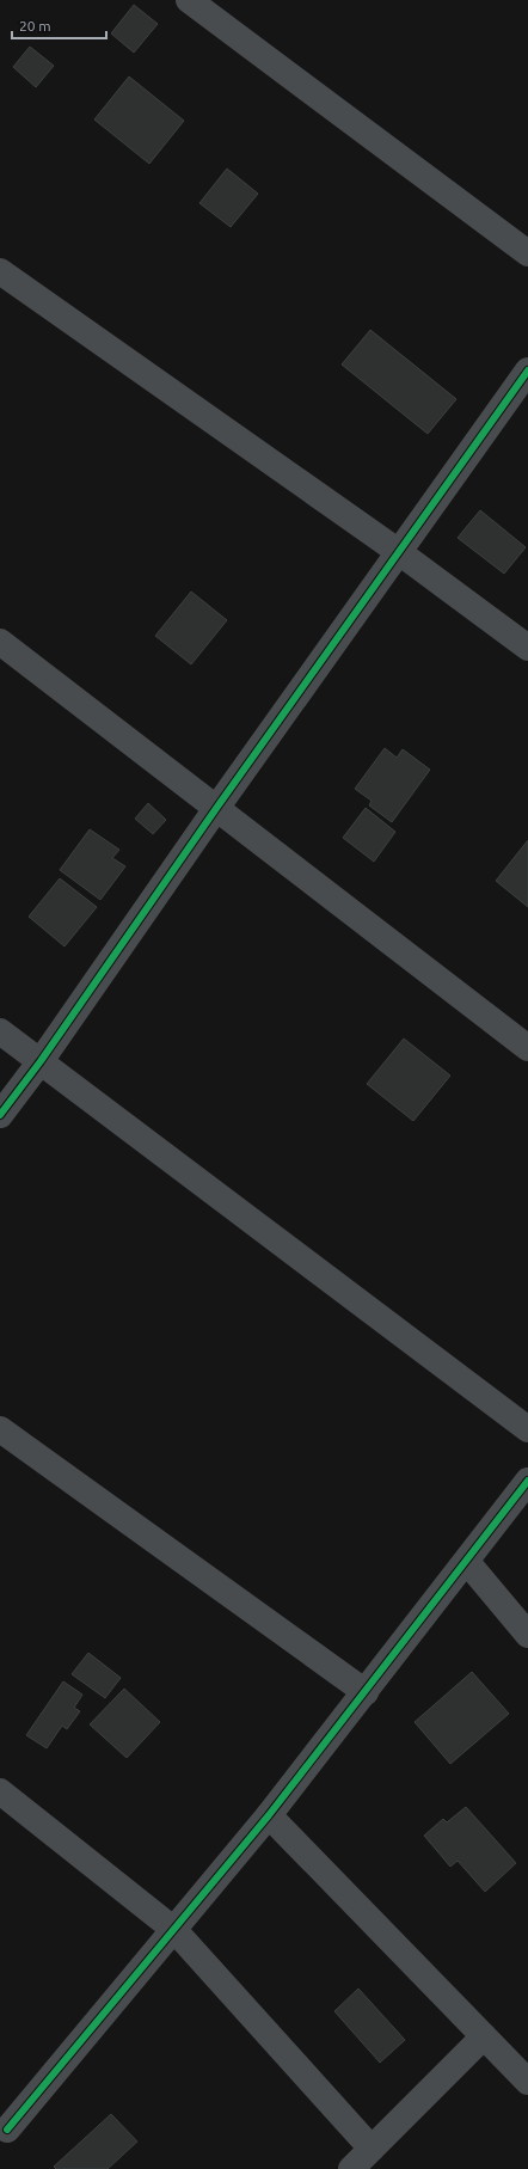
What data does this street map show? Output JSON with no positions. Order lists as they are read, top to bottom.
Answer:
{
  "scale_bar": "20 m"
}
